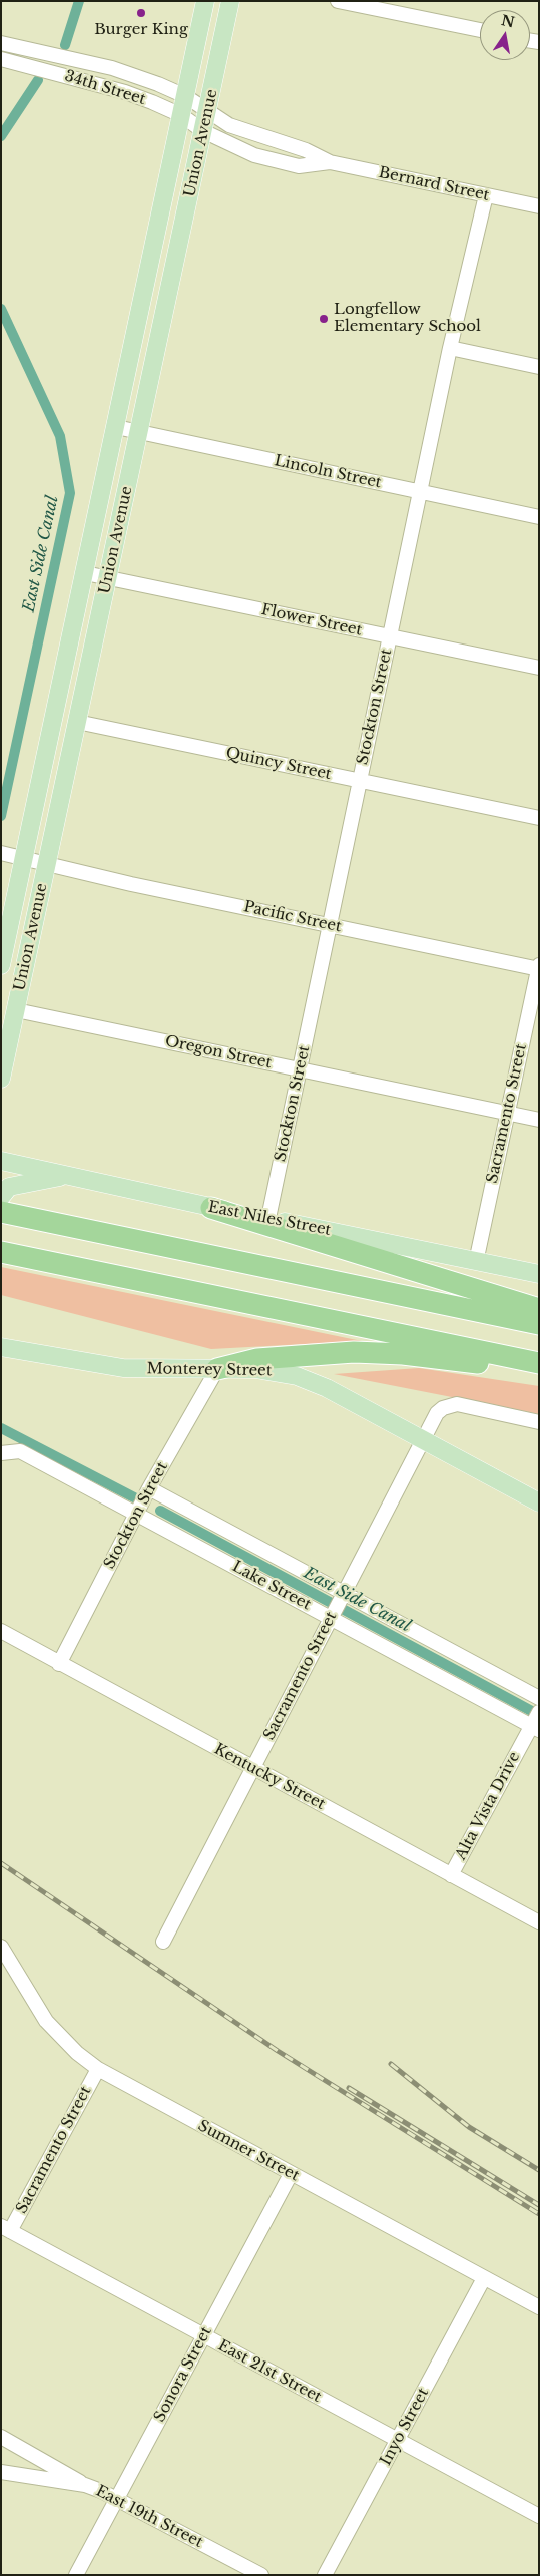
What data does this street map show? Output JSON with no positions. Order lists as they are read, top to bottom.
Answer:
{
  "streets": {
    "main road": ["Union Avenue", "East Niles Street", "Monterey Street"],
    "street": [
      "34th Street",
      "Bernard Street",
      "Lincoln Street",
      "Flower Street",
      "Stockton Street",
      "Quincy Street",
      "Pacific Street",
      "Oregon Street",
      "Sacramento Street",
      "Lake Street",
      "Kentucky Street",
      "Alta Vista Drive",
      "Sumner Street",
      "East 21st Street",
      "Sonora Street",
      "Inyo Street",
      "East 19th Street"
    ]
  },
  "crossings": [
    ["34th Street", "Union Avenue"],
    ["34th Street", "Bernard Street"],
    ["Union Avenue", "Bernard Street"],
    ["Union Avenue", "Lincoln Street"],
    ["Union Avenue", "Flower Street"],
    ["Union Avenue", "Quincy Street"],
    ["Union Avenue", "Pacific Street"],
    ["Union Avenue", "Oregon Street"],
    ["Bernard Street", "Stockton Street"],
    ["Lincoln Street", "Stockton Street"],
    ["Flower Street", "Stockton Street"],
    ["Stockton Street", "Quincy Street"],
    ["Stockton Street", "Pacific Street"],
    ["Stockton Street", "Oregon Street"],
    ["Stockton Street", "East Niles Street"],
    ["Stockton Street", "Monterey Street"],
    ["Stockton Street", "Lake Street"],
    ["Stockton Street", "Kentucky Street"],
    ["Pacific Street", "Sacramento Street"],
    ["Oregon Street", "Sacramento Street"],
    ["Sacramento Street", "East Niles Street"],
    ["Sacramento Street", "Monterey Street"],
    ["Sacramento Street", "Lake Street"],
    ["Sacramento Street", "Kentucky Street"],
    ["Sacramento Street", "Sumner Street"],
    ["Sacramento Street", "East 21st Street"],
    ["Lake Street", "Alta Vista Drive"],
    ["Kentucky Street", "Alta Vista Drive"],
    ["Sumner Street", "Sonora Street"],
    ["Sumner Street", "Inyo Street"],
    ["East 21st Street", "Sonora Street"],
    ["East 21st Street", "Inyo Street"],
    ["Sonora Street", "East 19th Street"]
  ],
  "water": ["East Side Canal"],
  "places": ["Burger King", "Longfellow Elementary School"],
  "north": "top"
}
